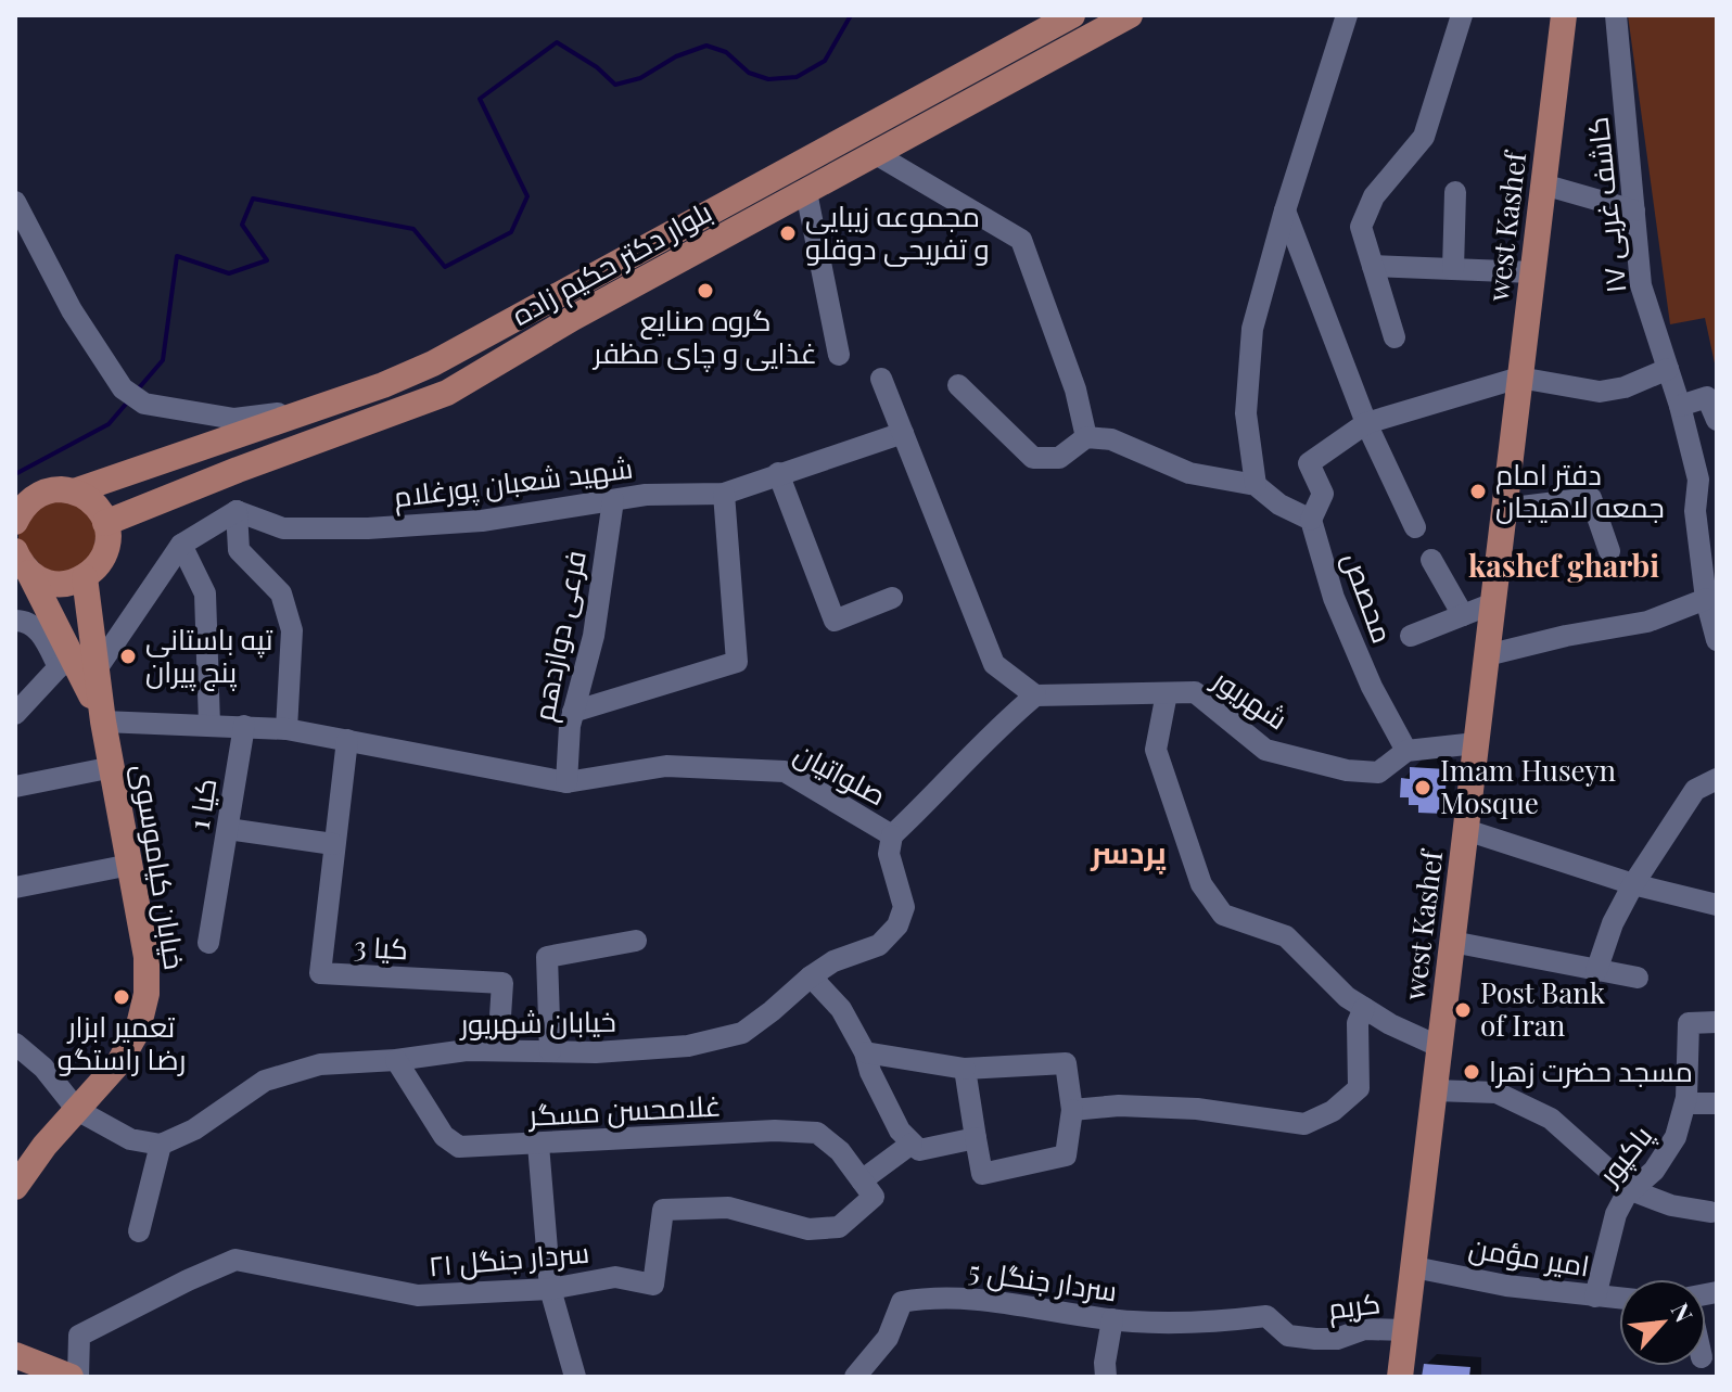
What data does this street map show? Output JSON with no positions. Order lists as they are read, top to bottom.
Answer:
{
  "streets": {
    "main road": ["west Kashef", "بلوار دکتر حکیم زاده", "خیابان کیاموسوی"],
    "street": [
      "کاشف غربی ۱۷",
      "شهید شعبان پورغلام",
      "محصص",
      "فرعی دوازدهم",
      "شهریور",
      "صلواتیان",
      "کیا 1",
      "کیا 3",
      "خیابان شهریور",
      "غلامحسن مسگر",
      "پاکپور",
      "امیر مؤمن",
      "سردار جنگل ۲۱",
      "سردار جنگل 5",
      "کریم"
    ]
  },
  "crossings": [
    ["west Kashef", "شهریور"],
    ["west Kashef", "امیر مؤمن"],
    ["west Kashef", "کریم"],
    ["شهید شعبان پورغلام", "فرعی دوازدهم"],
    ["محصص", "شهریور"],
    ["فرعی دوازدهم", "صلواتیان"],
    ["شهریور", "صلواتیان"],
    ["صلواتیان", "کیا 1"],
    ["صلواتیان", "خیابان کیاموسوی"],
    ["صلواتیان", "کیا 3"],
    ["صلواتیان", "خیابان شهریور"],
    ["کیا 3", "خیابان شهریور"],
    ["خیابان شهریور", "غلامحسن مسگر"],
    ["غلامحسن مسگر", "سردار جنگل ۲۱"],
    ["پاکپور", "امیر مؤمن"],
    ["سردار جنگل 5", "کریم"]
  ],
  "districts": ["kashef gharbi", "پردسر"],
  "places": [
    "مجموعه زیبایی و تفریحی دوقلو",
    "گروه صنایع غذایی و چای مظفر",
    "دفتر امام جمعه لاهیجان",
    "تپه باستانی پنج پیران",
    "Imam Huseyn Mosque",
    "تعمیر ابزار رضا راستگو",
    "Post Bank of Iran",
    "مسجد حضرت زهرا"
  ],
  "north": "top right"
}
